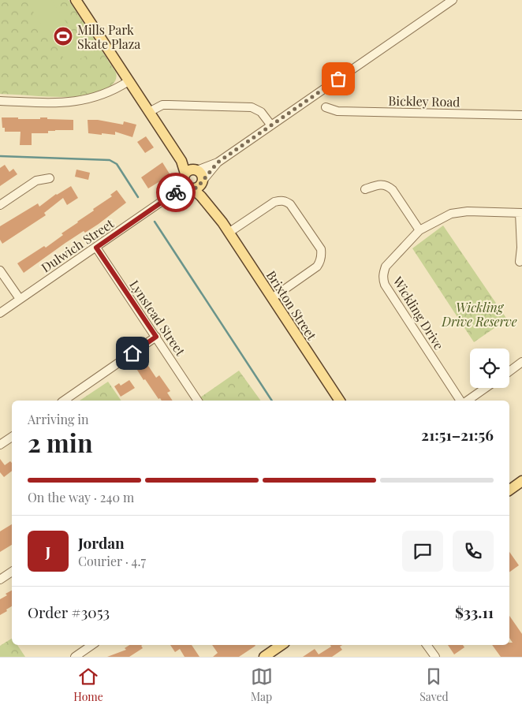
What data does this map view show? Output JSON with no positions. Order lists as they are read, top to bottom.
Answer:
{
  "streets": {
    "main road": ["Brixton Street"],
    "street": [
      "Bickley Road",
      "Dulwich Street",
      "Wickling Drive",
      "Lynstead Street"
    ]
  },
  "crossings": [
    ["Dulwich Street", "Brixton Street"],
    ["Dulwich Street", "Lynstead Street"]
  ],
  "parks": ["Wickling Drive Reserve"],
  "places": {
    "sports": ["Mills Park Skate Plaza"]
  },
  "page": {
    "heading": ["2 min", "Arriving in", "21:51–21:56"],
    "panel": [
      "Jordan",
      "Courier · 4.7",
      "Order #3053",
      "$33.11"
    ],
    "bar": "On the way · 240 m",
    "round": "J",
    "tabs": ["Home", "Map", "Saved"]
  }
}
